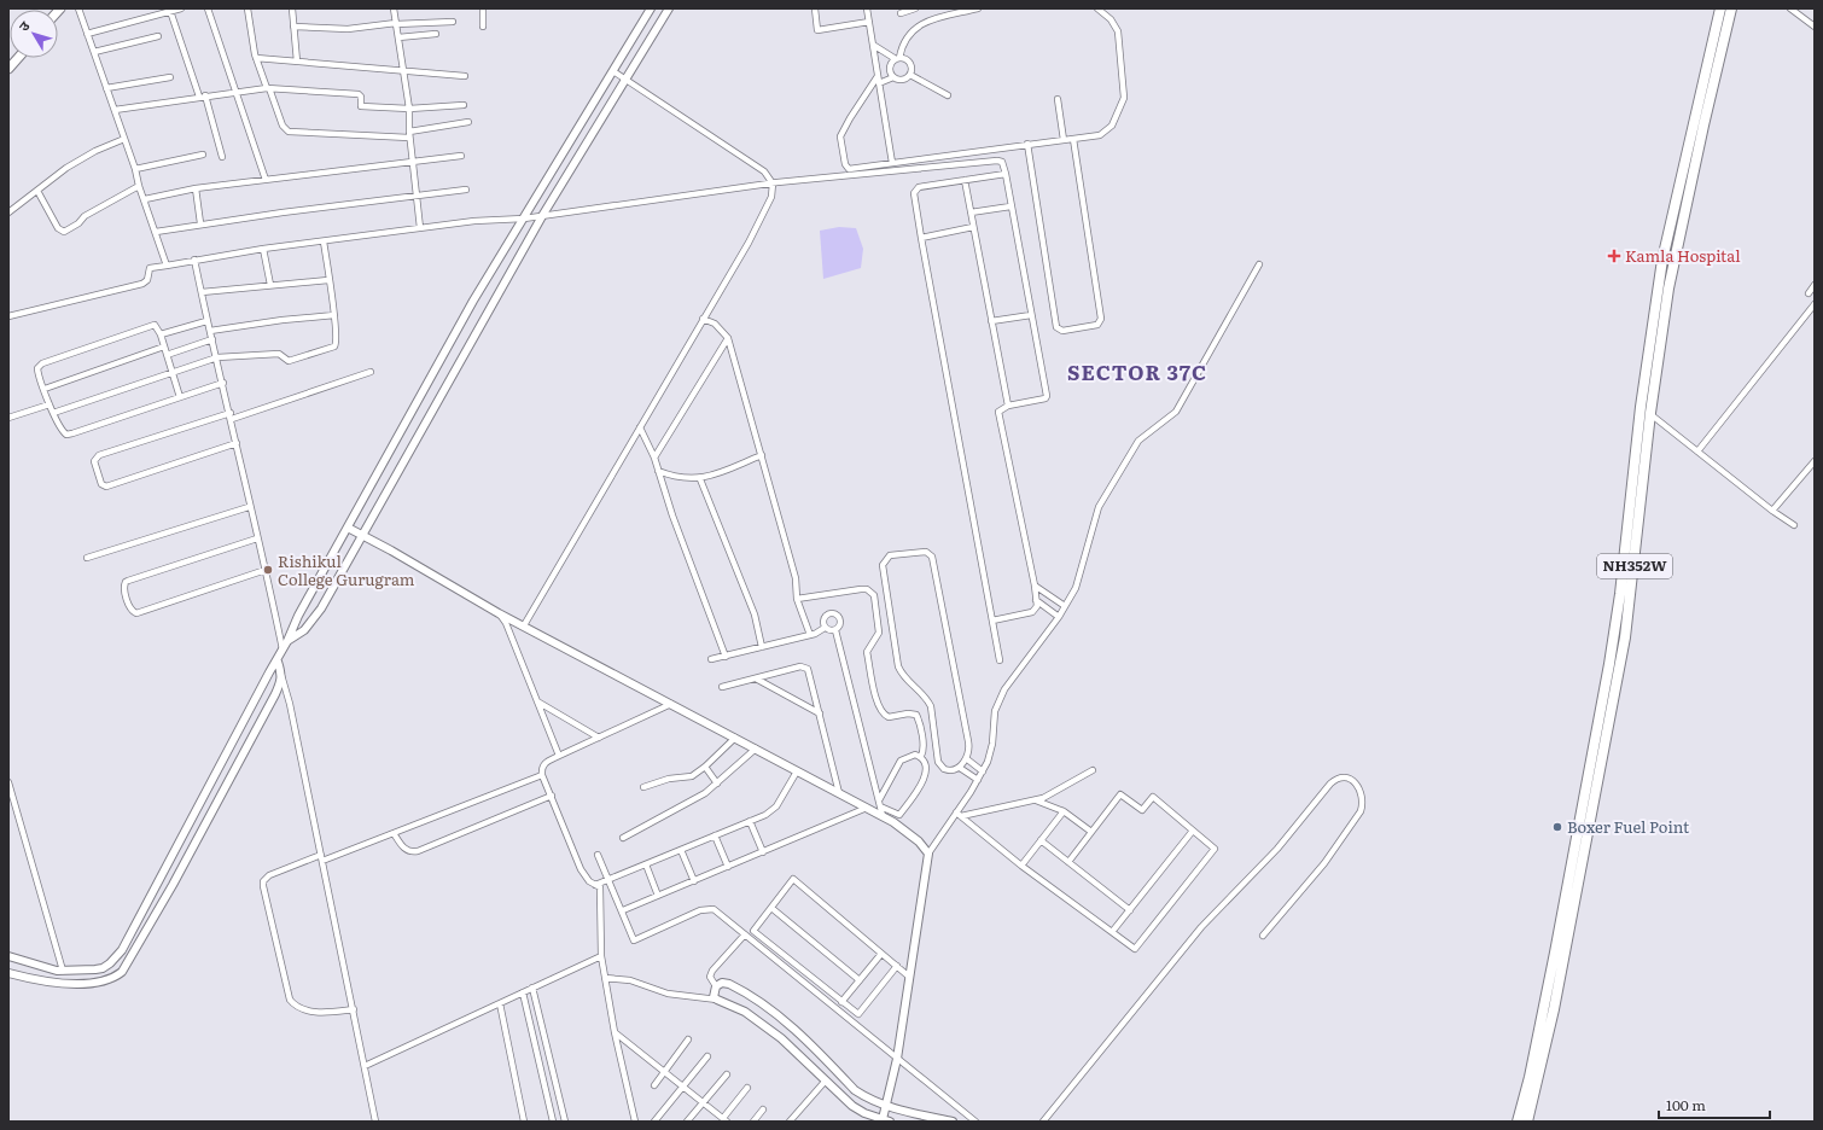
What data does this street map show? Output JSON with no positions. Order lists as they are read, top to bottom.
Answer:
{
  "streets": {
    "highway": ["NH352W"]
  },
  "districts": ["SECTOR 37C"],
  "places": {
    "health": ["Kamla Hospital"],
    "other": ["Rishikul College Gurugram", "Boxer Fuel Point"]
  },
  "scale_bar": "100 m",
  "north": "top left"
}
